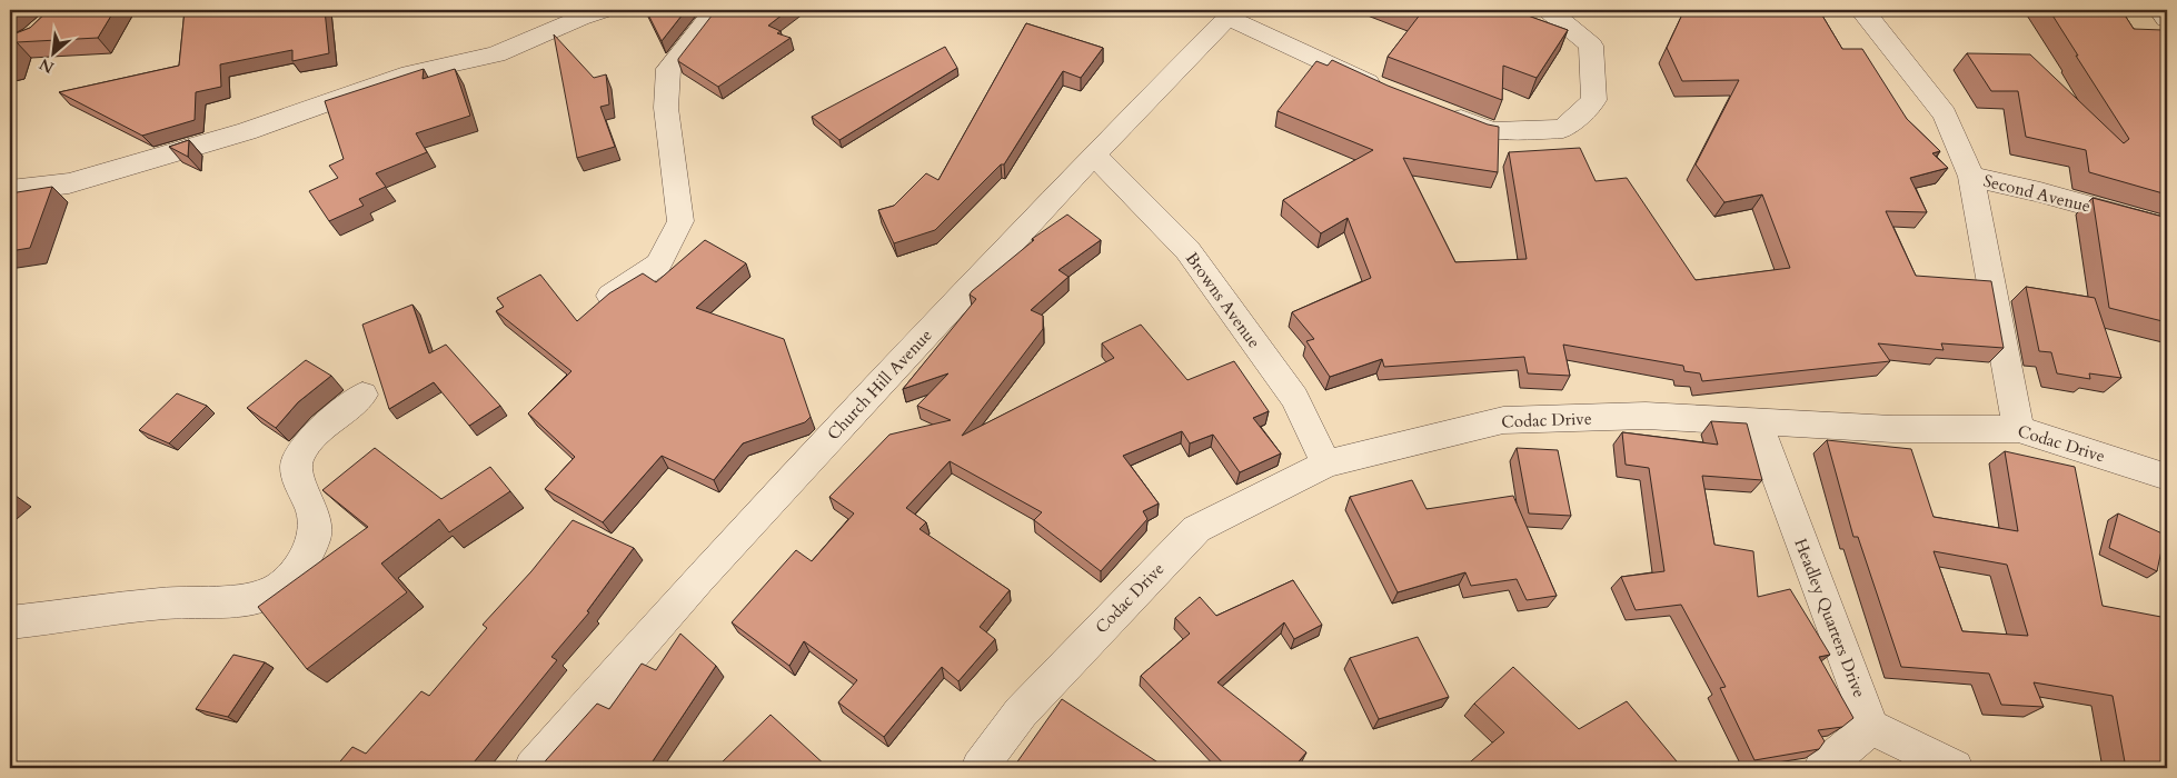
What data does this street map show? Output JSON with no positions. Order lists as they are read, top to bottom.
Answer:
{
  "streets": {
    "street": [
      "Second Avenue",
      "Browns Avenue",
      "Church Hill Avenue",
      "Codac Drive",
      "Headley Quarters Drive"
    ]
  },
  "crossings": [
    ["Browns Avenue", "Church Hill Avenue"],
    ["Browns Avenue", "Codac Drive"],
    ["Codac Drive", "Headley Quarters Drive"]
  ],
  "north": "bottom left"
}
